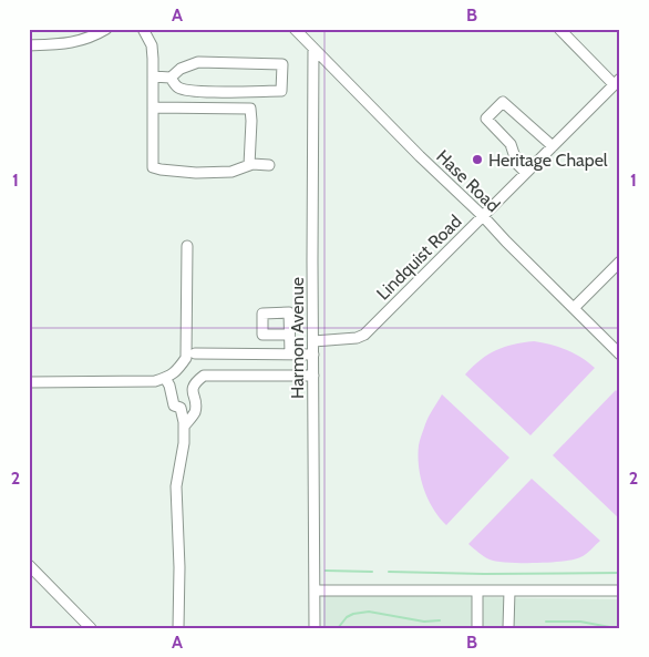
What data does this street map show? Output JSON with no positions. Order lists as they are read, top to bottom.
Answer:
{
  "streets": {
    "street": ["Hase Road", "Lindquist Road", "Harmon Avenue"]
  },
  "crossings": [
    ["Hase Road", "Lindquist Road"],
    ["Hase Road", "Harmon Avenue"],
    ["Lindquist Road", "Harmon Avenue"]
  ],
  "places": ["Heritage Chapel"],
  "grid": {
    "columns": ["A", "B"],
    "rows": ["1", "2"]
  }
}
